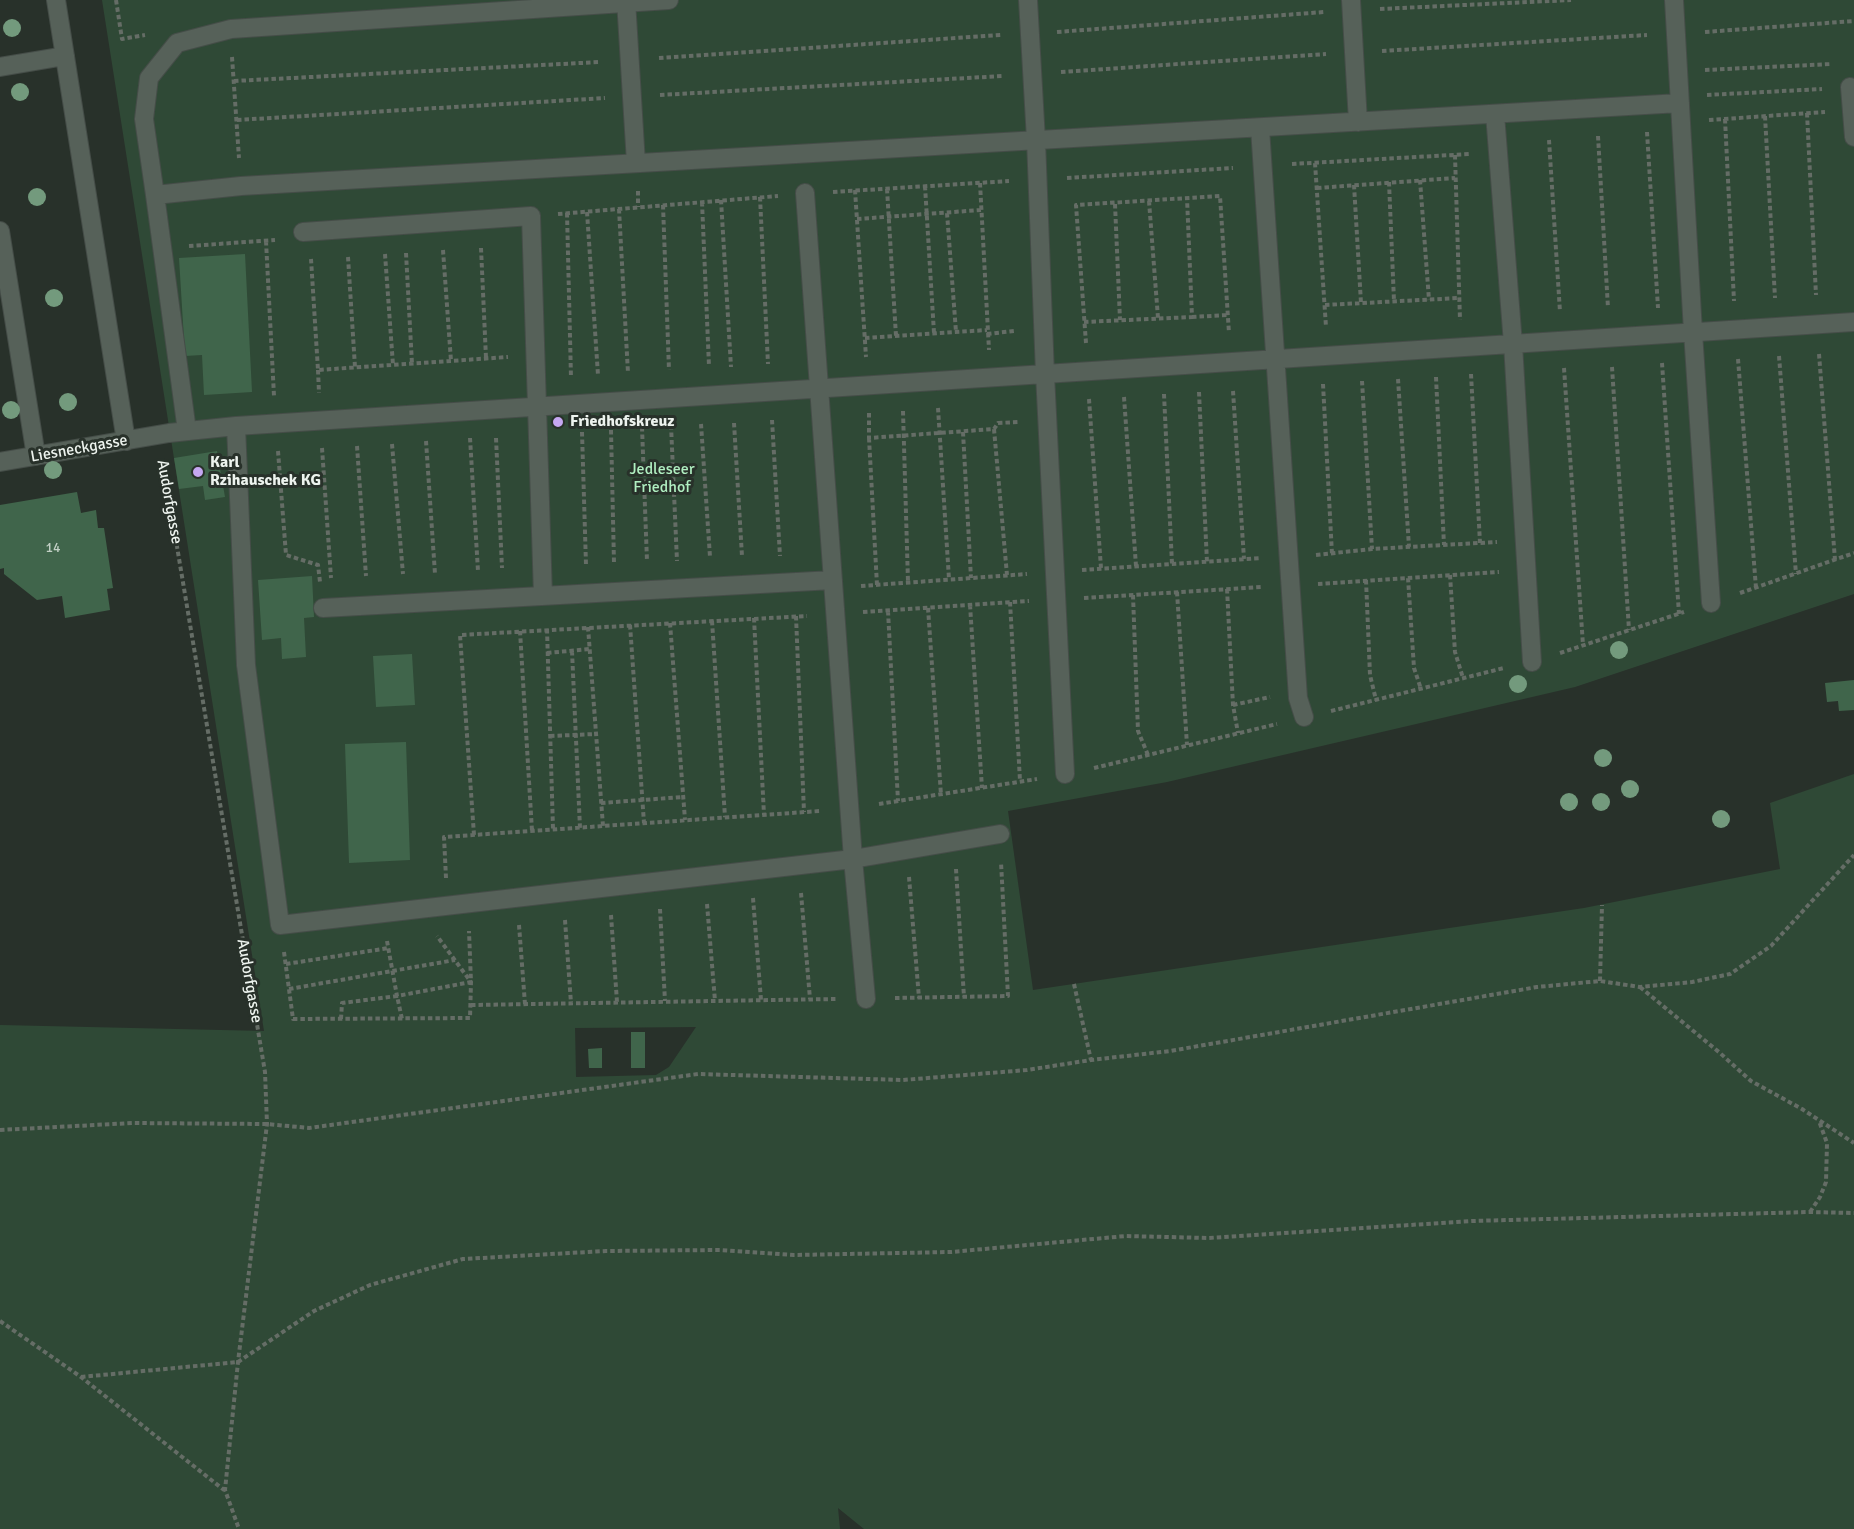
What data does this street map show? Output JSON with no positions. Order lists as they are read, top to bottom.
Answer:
{
  "streets": {
    "street": ["Liesneckgasse"],
    "path": ["Audorfgasse"]
  },
  "crossings": [
    ["Liesneckgasse", "Audorfgasse"]
  ],
  "parks": ["Jedleseer Friedhof"],
  "places": ["Friedhofskreuz", "Karl Rzihauschek KG"],
  "house_numbers": ["14"]
}
